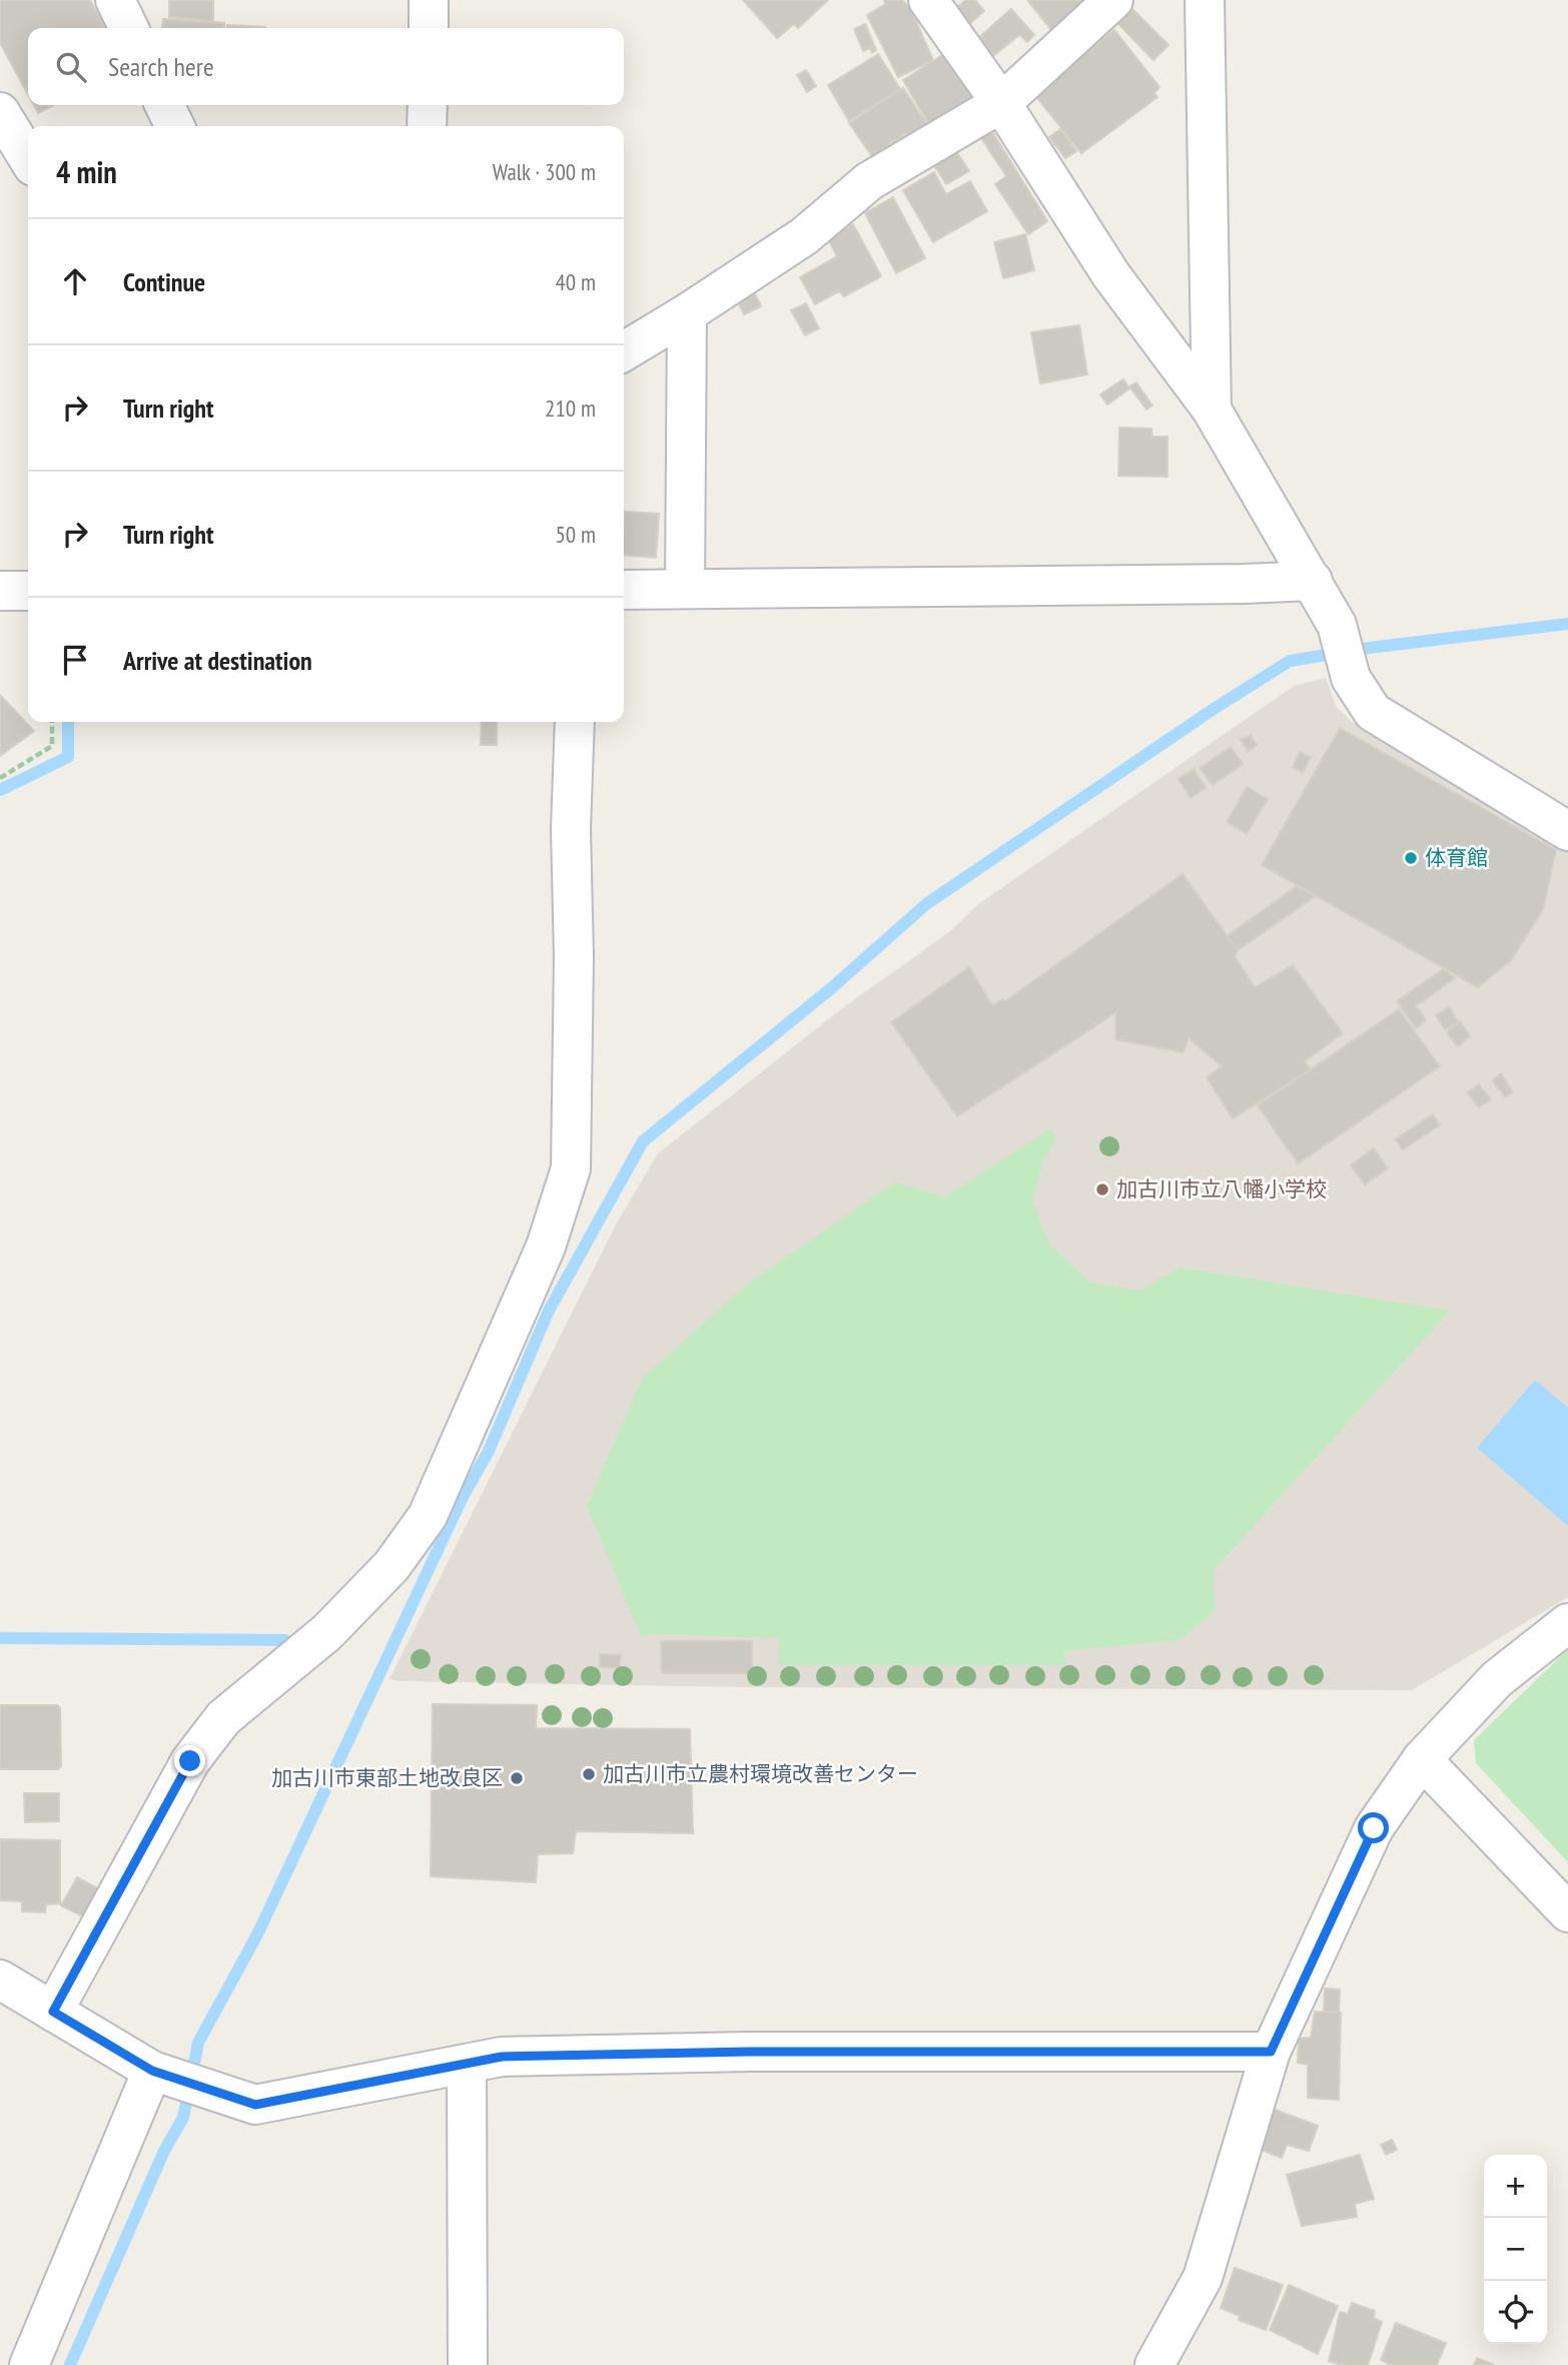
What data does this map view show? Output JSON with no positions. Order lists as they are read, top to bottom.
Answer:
{
  "places": [
    "体育館",
    "加古川市立八幡小学校",
    "加古川市立農村環境改善センター",
    "加古川市東部土地改良区"
  ],
  "page": {
    "search": "Search here",
    "heading": ["4 min", "Walk · 300 m"],
    "list": [
      ["Continue", "40 m"],
      ["Turn right", "210 m"],
      ["Turn right", "50 m"],
      "Arrive at destination"
    ],
    "map_buttons": ["+", "−"]
  }
}
